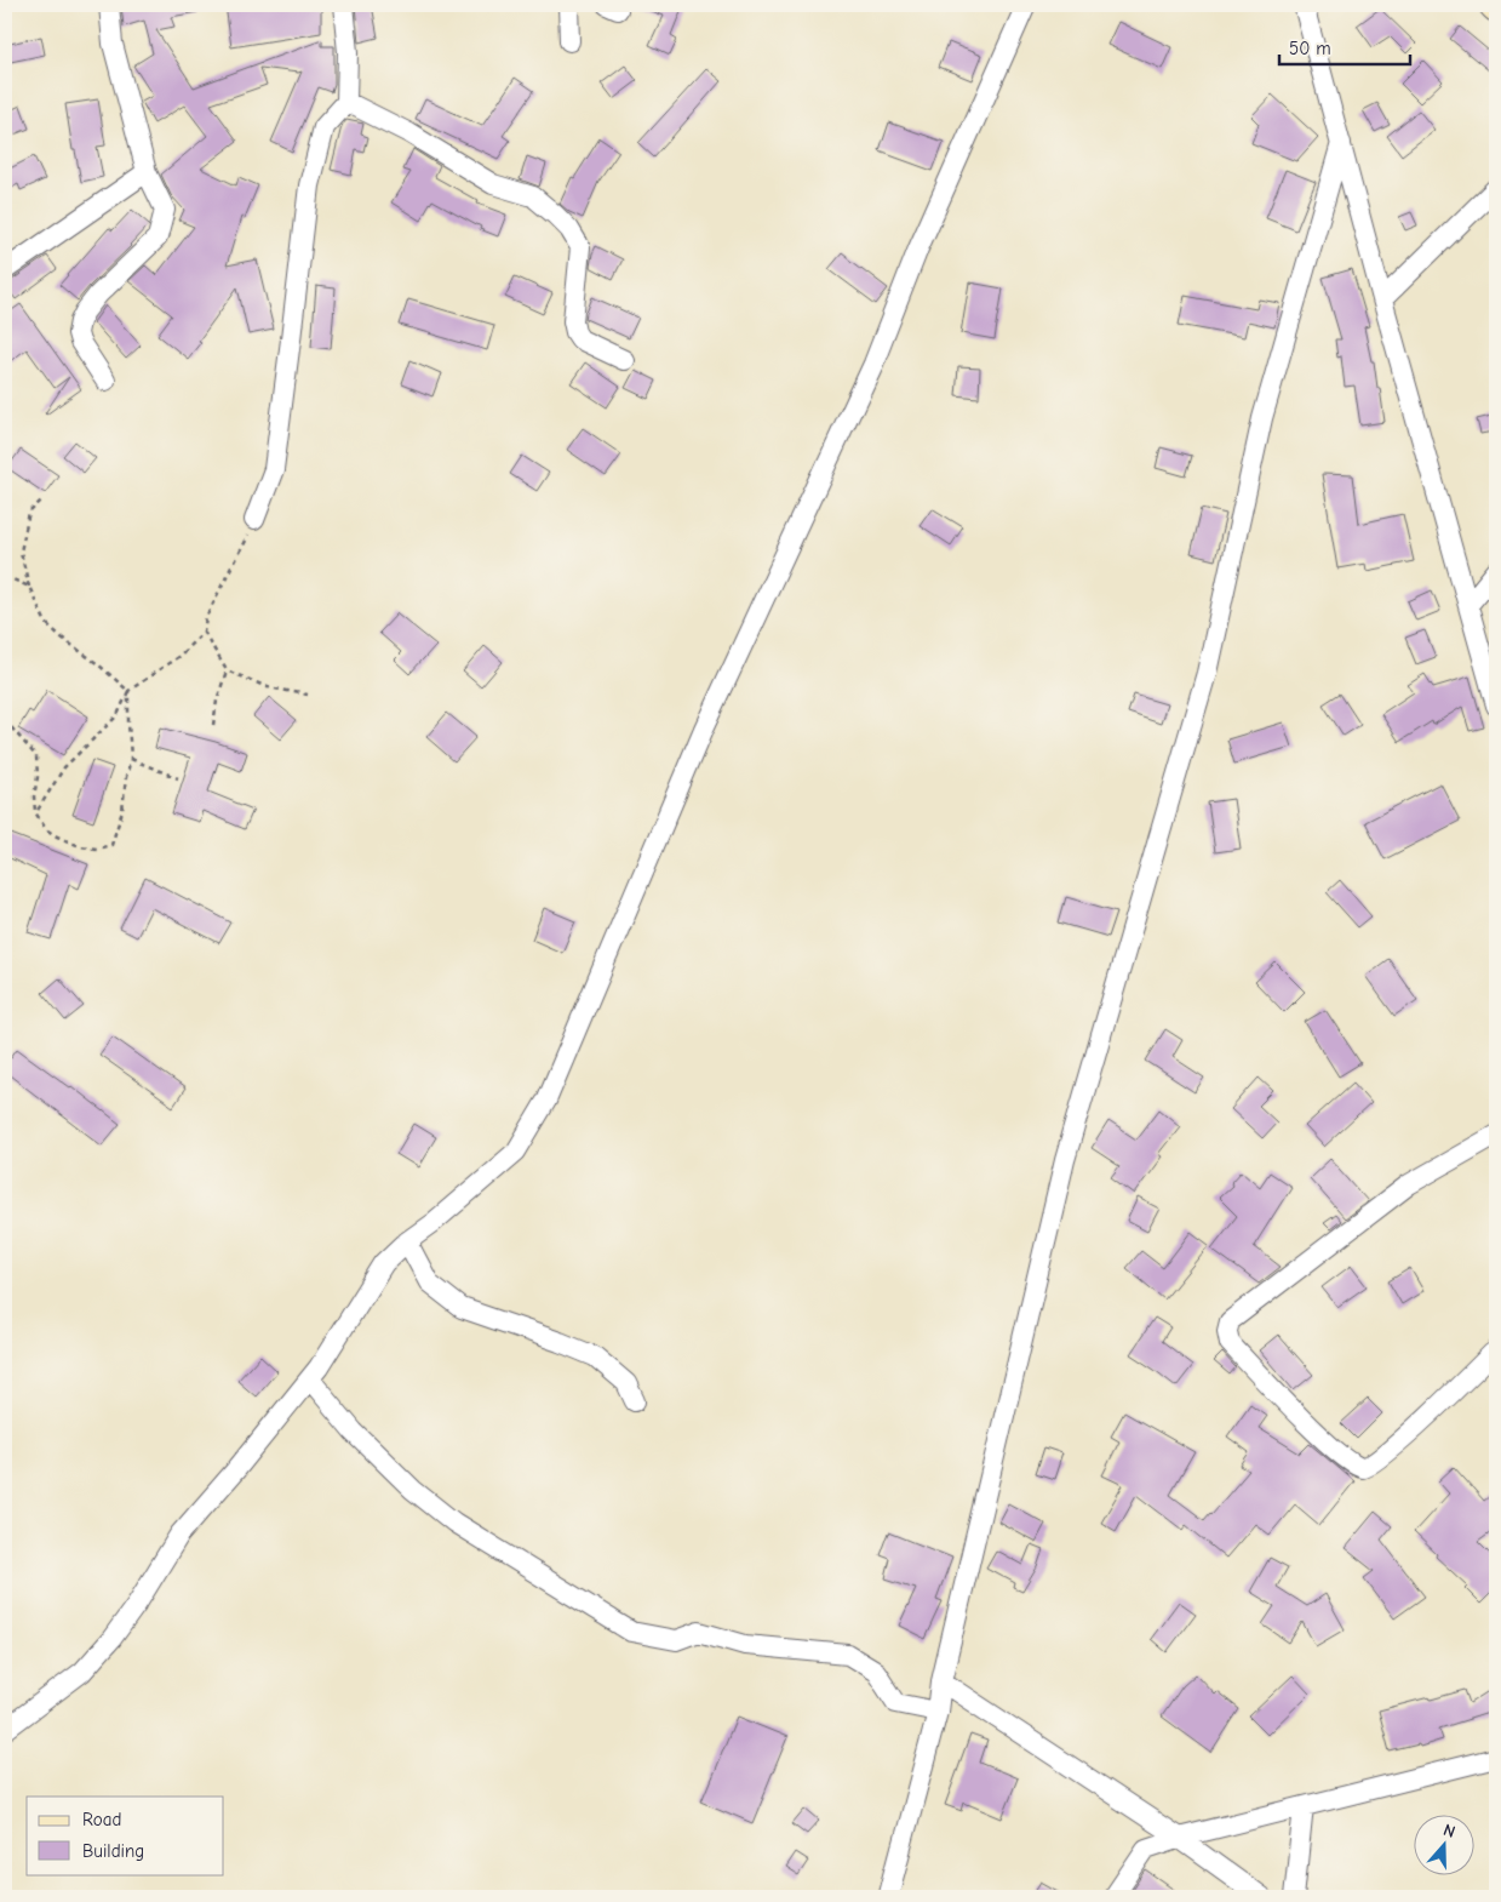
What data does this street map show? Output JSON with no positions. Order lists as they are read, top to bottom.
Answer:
{
  "legend": ["Road", "Building"],
  "scale_bar": "50 m",
  "north": "top"
}
